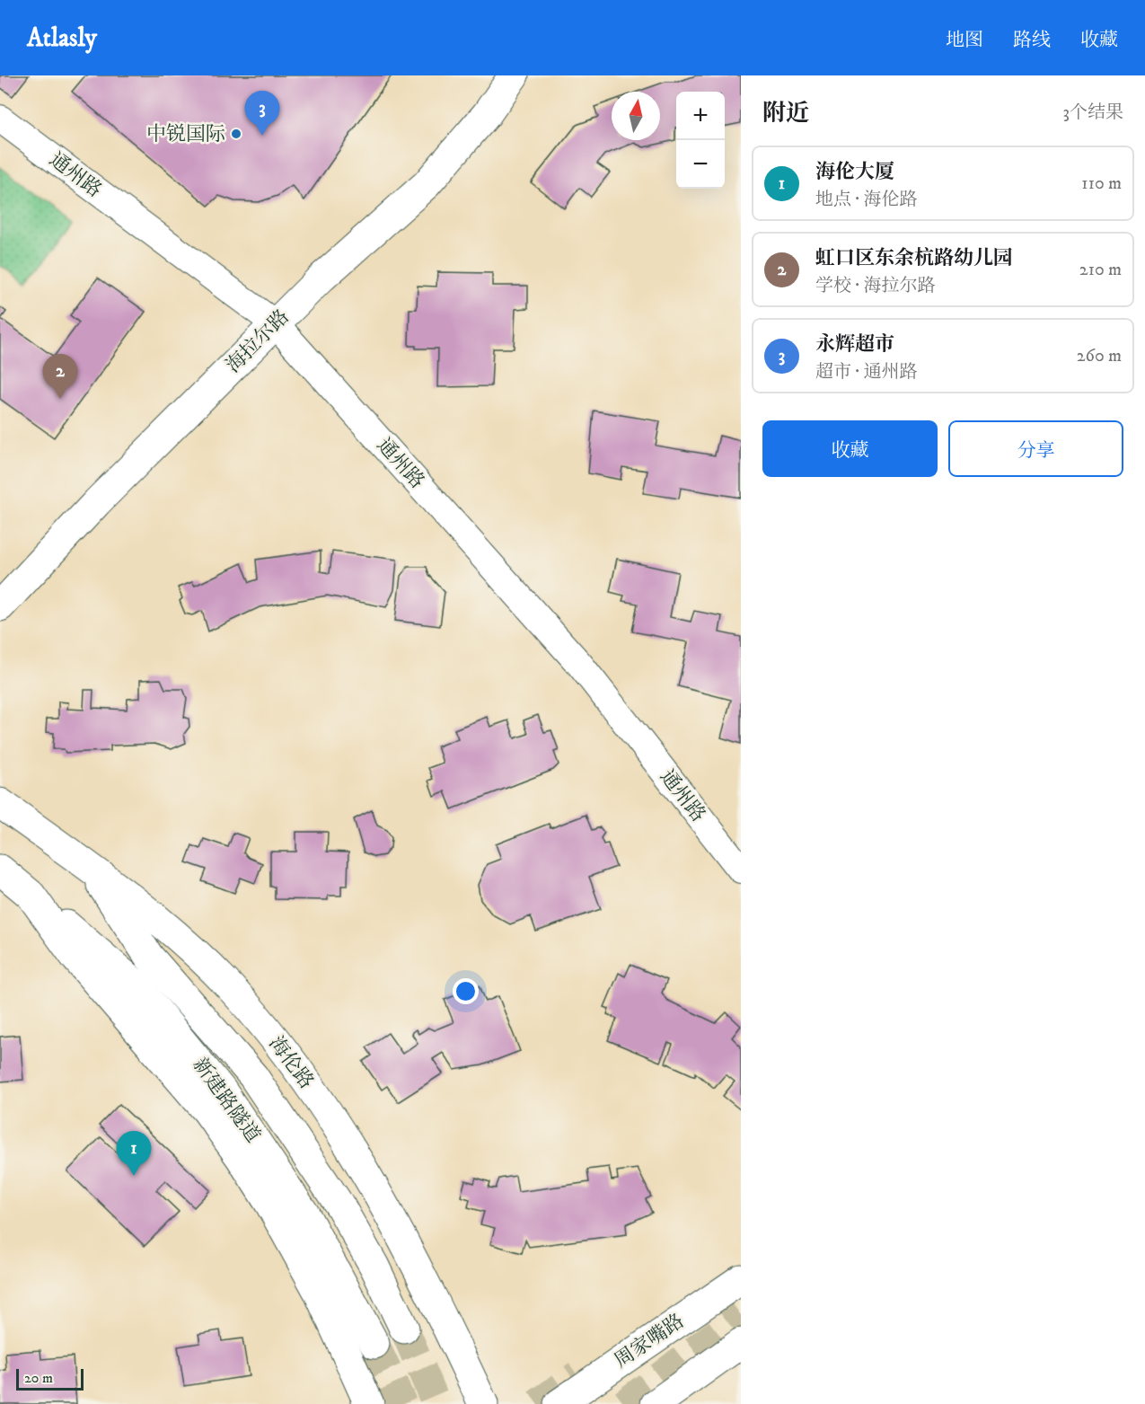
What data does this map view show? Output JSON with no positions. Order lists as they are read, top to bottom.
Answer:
{
  "streets": {
    "main road": [
      "海拉尔路",
      "海伦路",
      "新建路隧道",
      "周家嘴路"
    ],
    "street": ["通州路"]
  },
  "crossings": [
    ["通州路", "海拉尔路"],
    ["海伦路", "新建路隧道"]
  ],
  "places": ["中锐国际"],
  "scale_bar": "20 m",
  "north": "top",
  "page": {
    "header": "Atlasly",
    "nav": ["地图", "路线", "收藏"],
    "heading": ["附近", "3个结果"],
    "pins": ["3", "2", "1"],
    "map_buttons": ["+", "−"],
    "list": [
      {
        "mark": "1",
        "name": "海伦大厦",
        "note": "地点 · 海伦路",
        "value": "110 m"
      },
      {
        "mark": "2",
        "name": "虹口区东余杭路幼儿园",
        "note": "学校 · 海拉尔路",
        "value": "210 m"
      },
      {
        "mark": "3",
        "name": "永辉超市",
        "note": "超市 · 通州路",
        "value": "260 m"
      }
    ],
    "buttons": ["收藏", "分享"],
    "scale": "20 m"
  }
}
